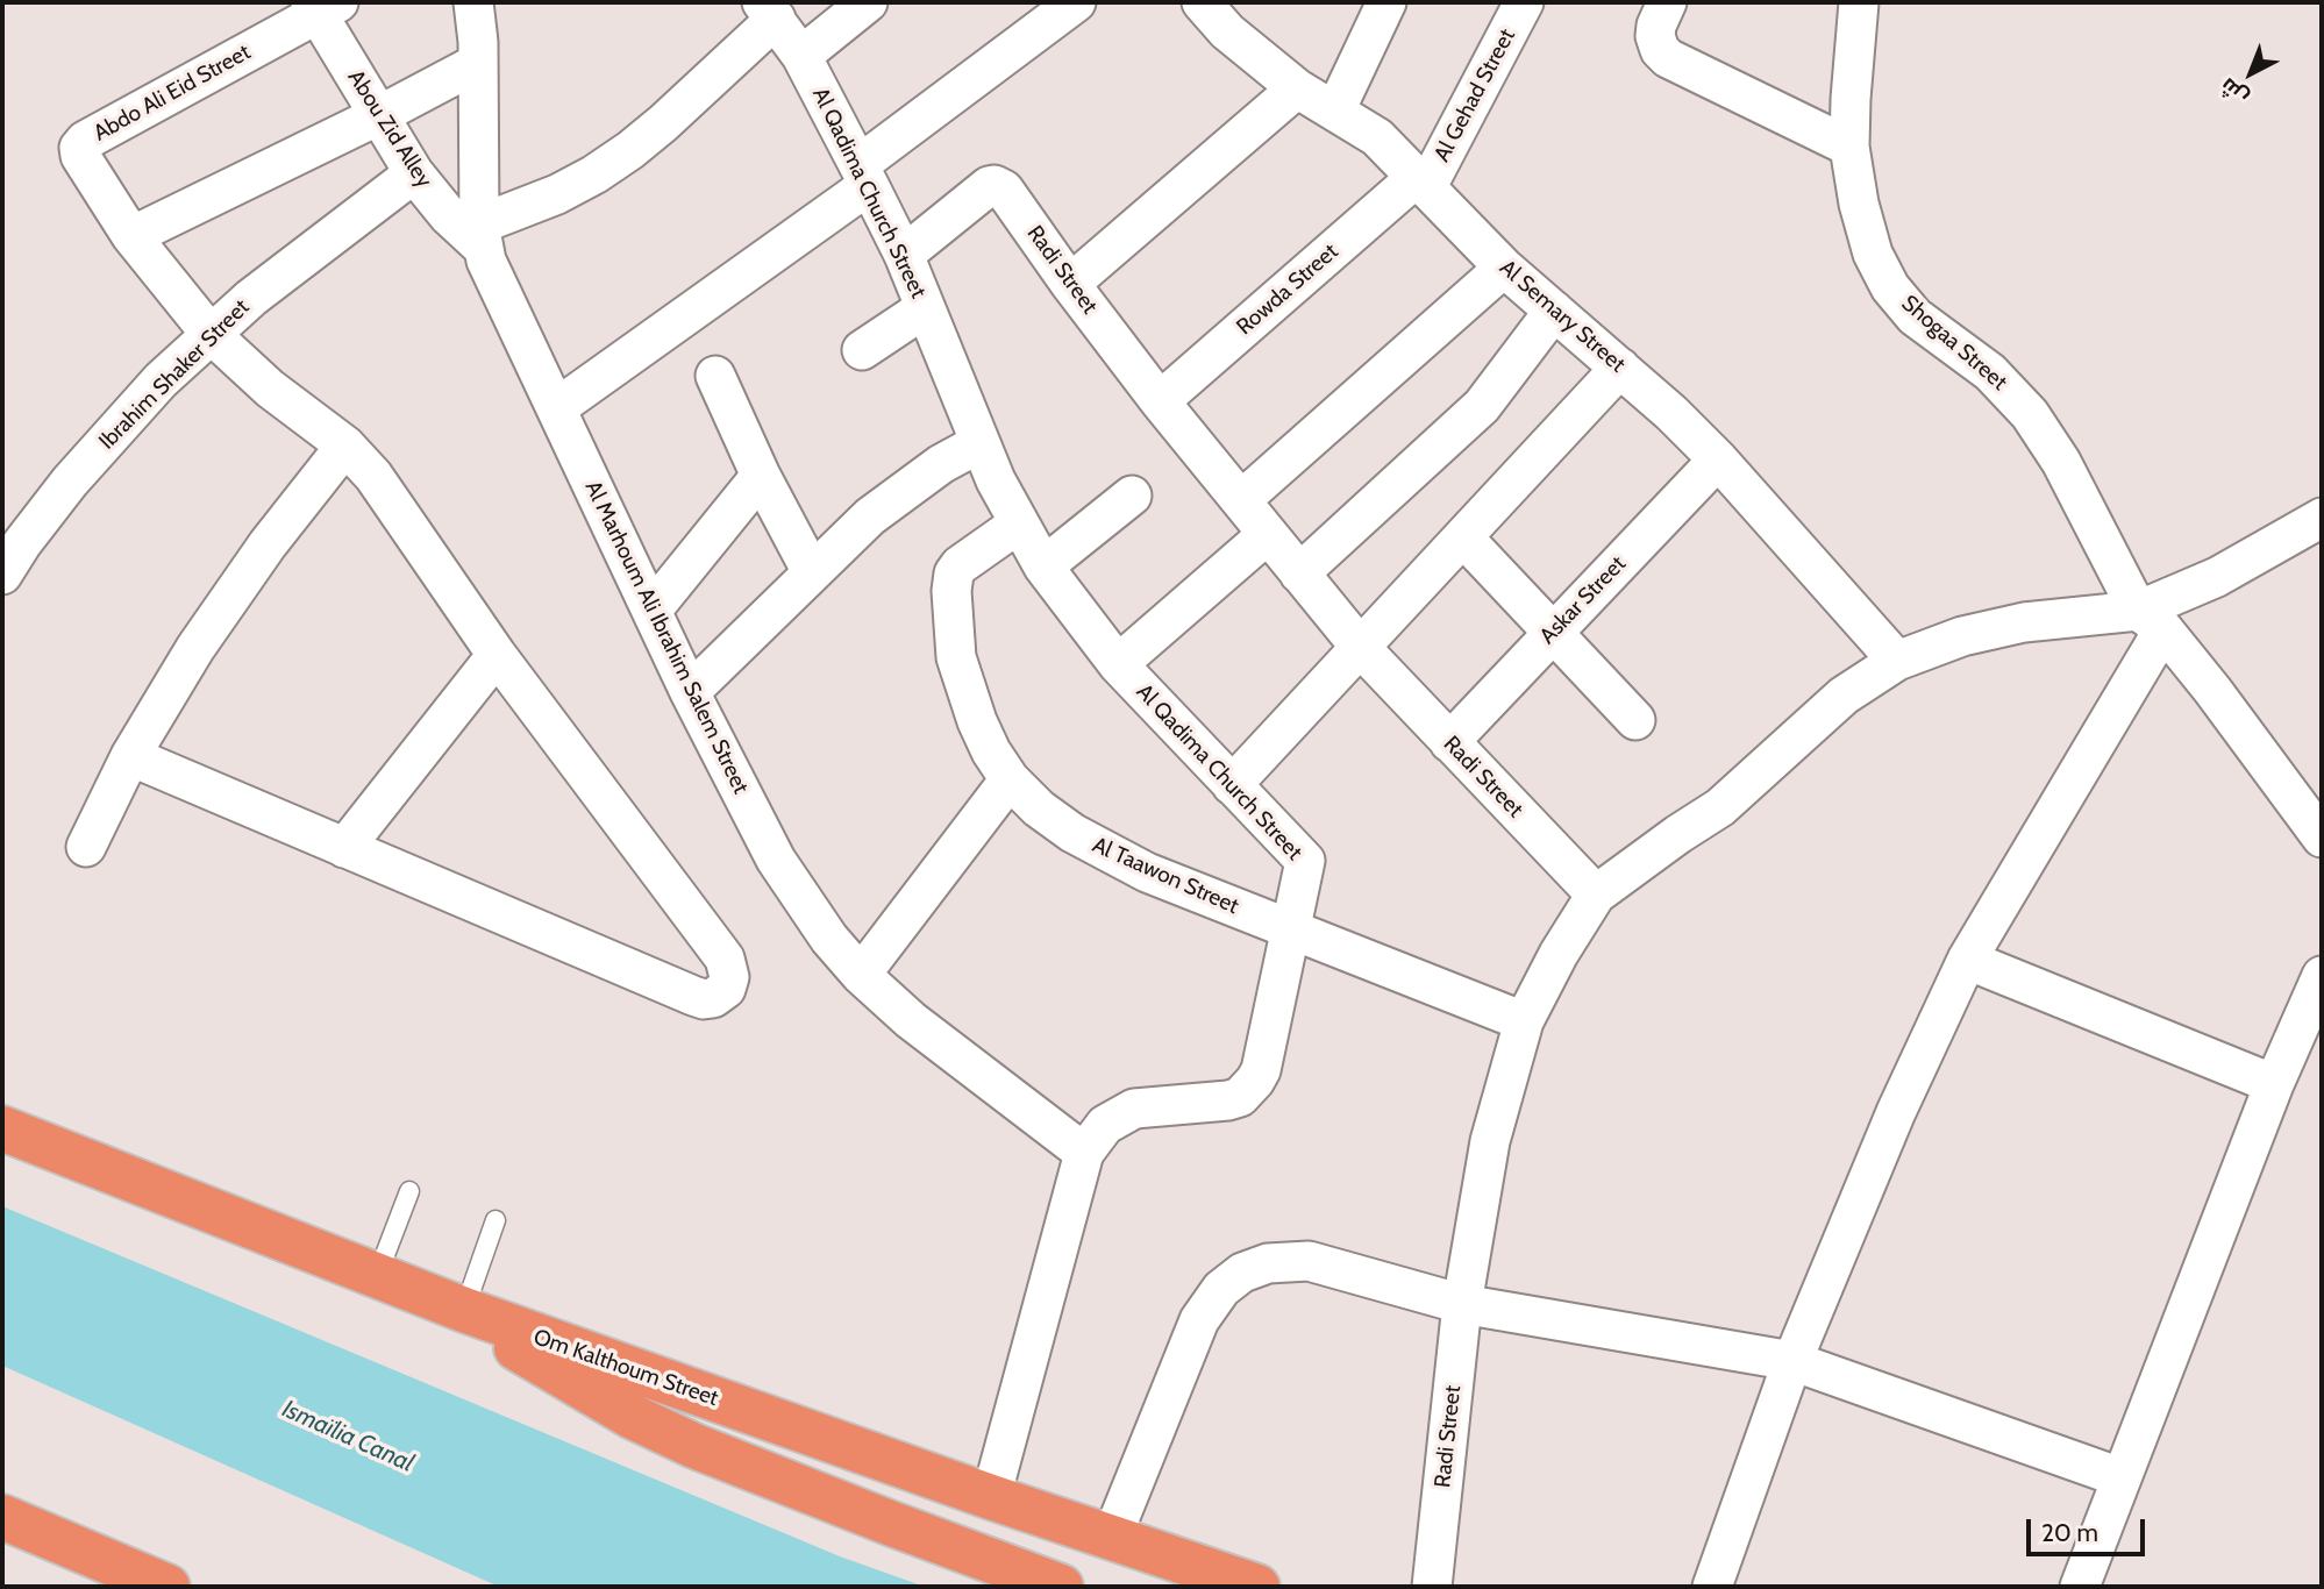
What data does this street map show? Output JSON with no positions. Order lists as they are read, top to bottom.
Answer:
{
  "streets": {
    "highway": ["Om Kalthoum Street"],
    "street": [
      "Abdo Ali Eid Street",
      "Al Gehad Street",
      "Abou Zid Alley",
      "Al Qadima Church Street",
      "Radi Street",
      "Rowda Street",
      "Al Semary Street",
      "Shogaa Street",
      "Ibrahim Shaker Street",
      "Askar Street",
      "Al Marhoum Ali Ibrahim Salem Street",
      "Al Taawon Street"
    ]
  },
  "crossings": [
    ["Abdo Ali Eid Street", "Abou Zid Alley"],
    ["Abdo Ali Eid Street", "Ibrahim Shaker Street"],
    ["Al Gehad Street", "Rowda Street"],
    ["Al Gehad Street", "Al Semary Street"],
    ["Abou Zid Alley", "Ibrahim Shaker Street"],
    ["Abou Zid Alley", "Al Marhoum Ali Ibrahim Salem Street"],
    ["Al Qadima Church Street", "Radi Street"],
    ["Al Qadima Church Street", "Al Marhoum Ali Ibrahim Salem Street"],
    ["Al Qadima Church Street", "Al Taawon Street"],
    ["Al Qadima Church Street", "Om Kalthoum Street"],
    ["Radi Street", "Rowda Street"],
    ["Radi Street", "Askar Street"],
    ["Radi Street", "Al Taawon Street"],
    ["Rowda Street", "Al Semary Street"],
    ["Al Semary Street", "Askar Street"]
  ],
  "water": ["Ismaïlia Canal"],
  "scale_bar": "20 m",
  "north": "bottom left"
}
